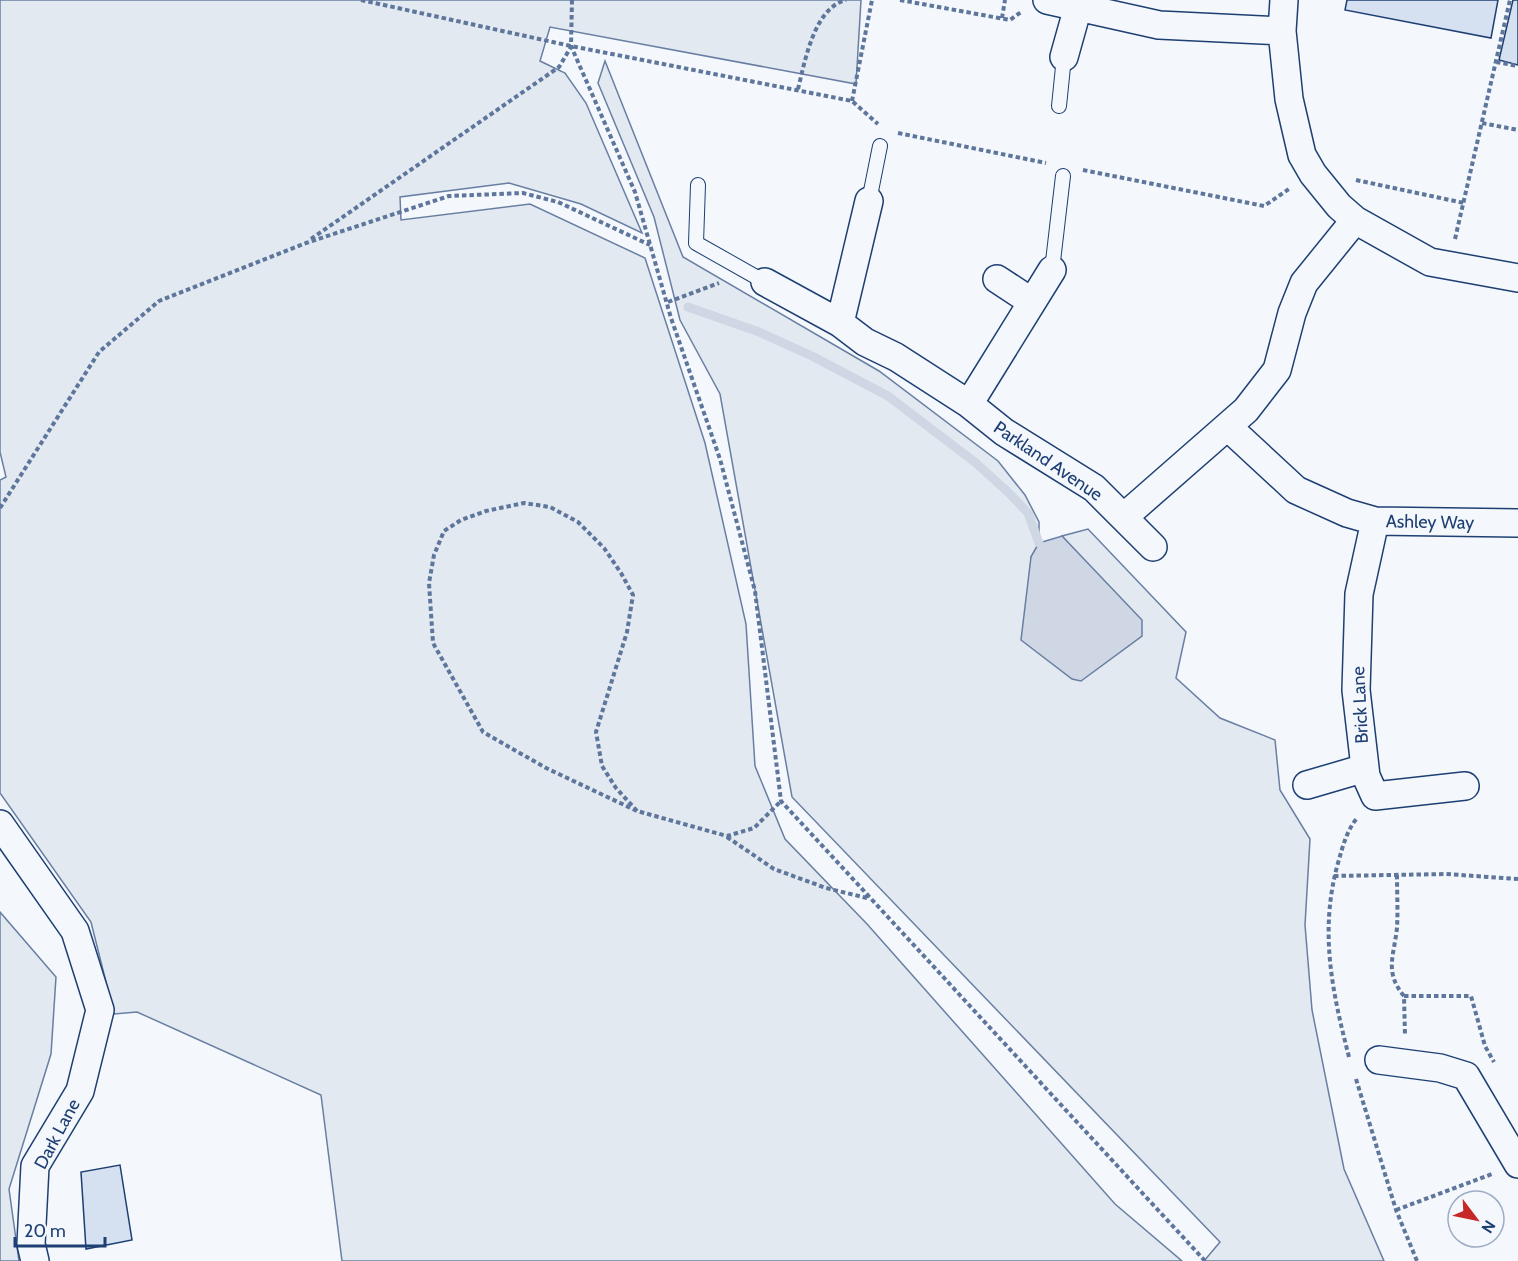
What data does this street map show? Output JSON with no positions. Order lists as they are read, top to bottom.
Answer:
{
  "streets": {
    "street": [
      "Parkland Avenue",
      "Ashley Way",
      "Brick Lane",
      "Dark Lane"
    ]
  },
  "crossings": [
    ["Ashley Way", "Brick Lane"]
  ],
  "scale_bar": "20 m",
  "north": "bottom right"
}
